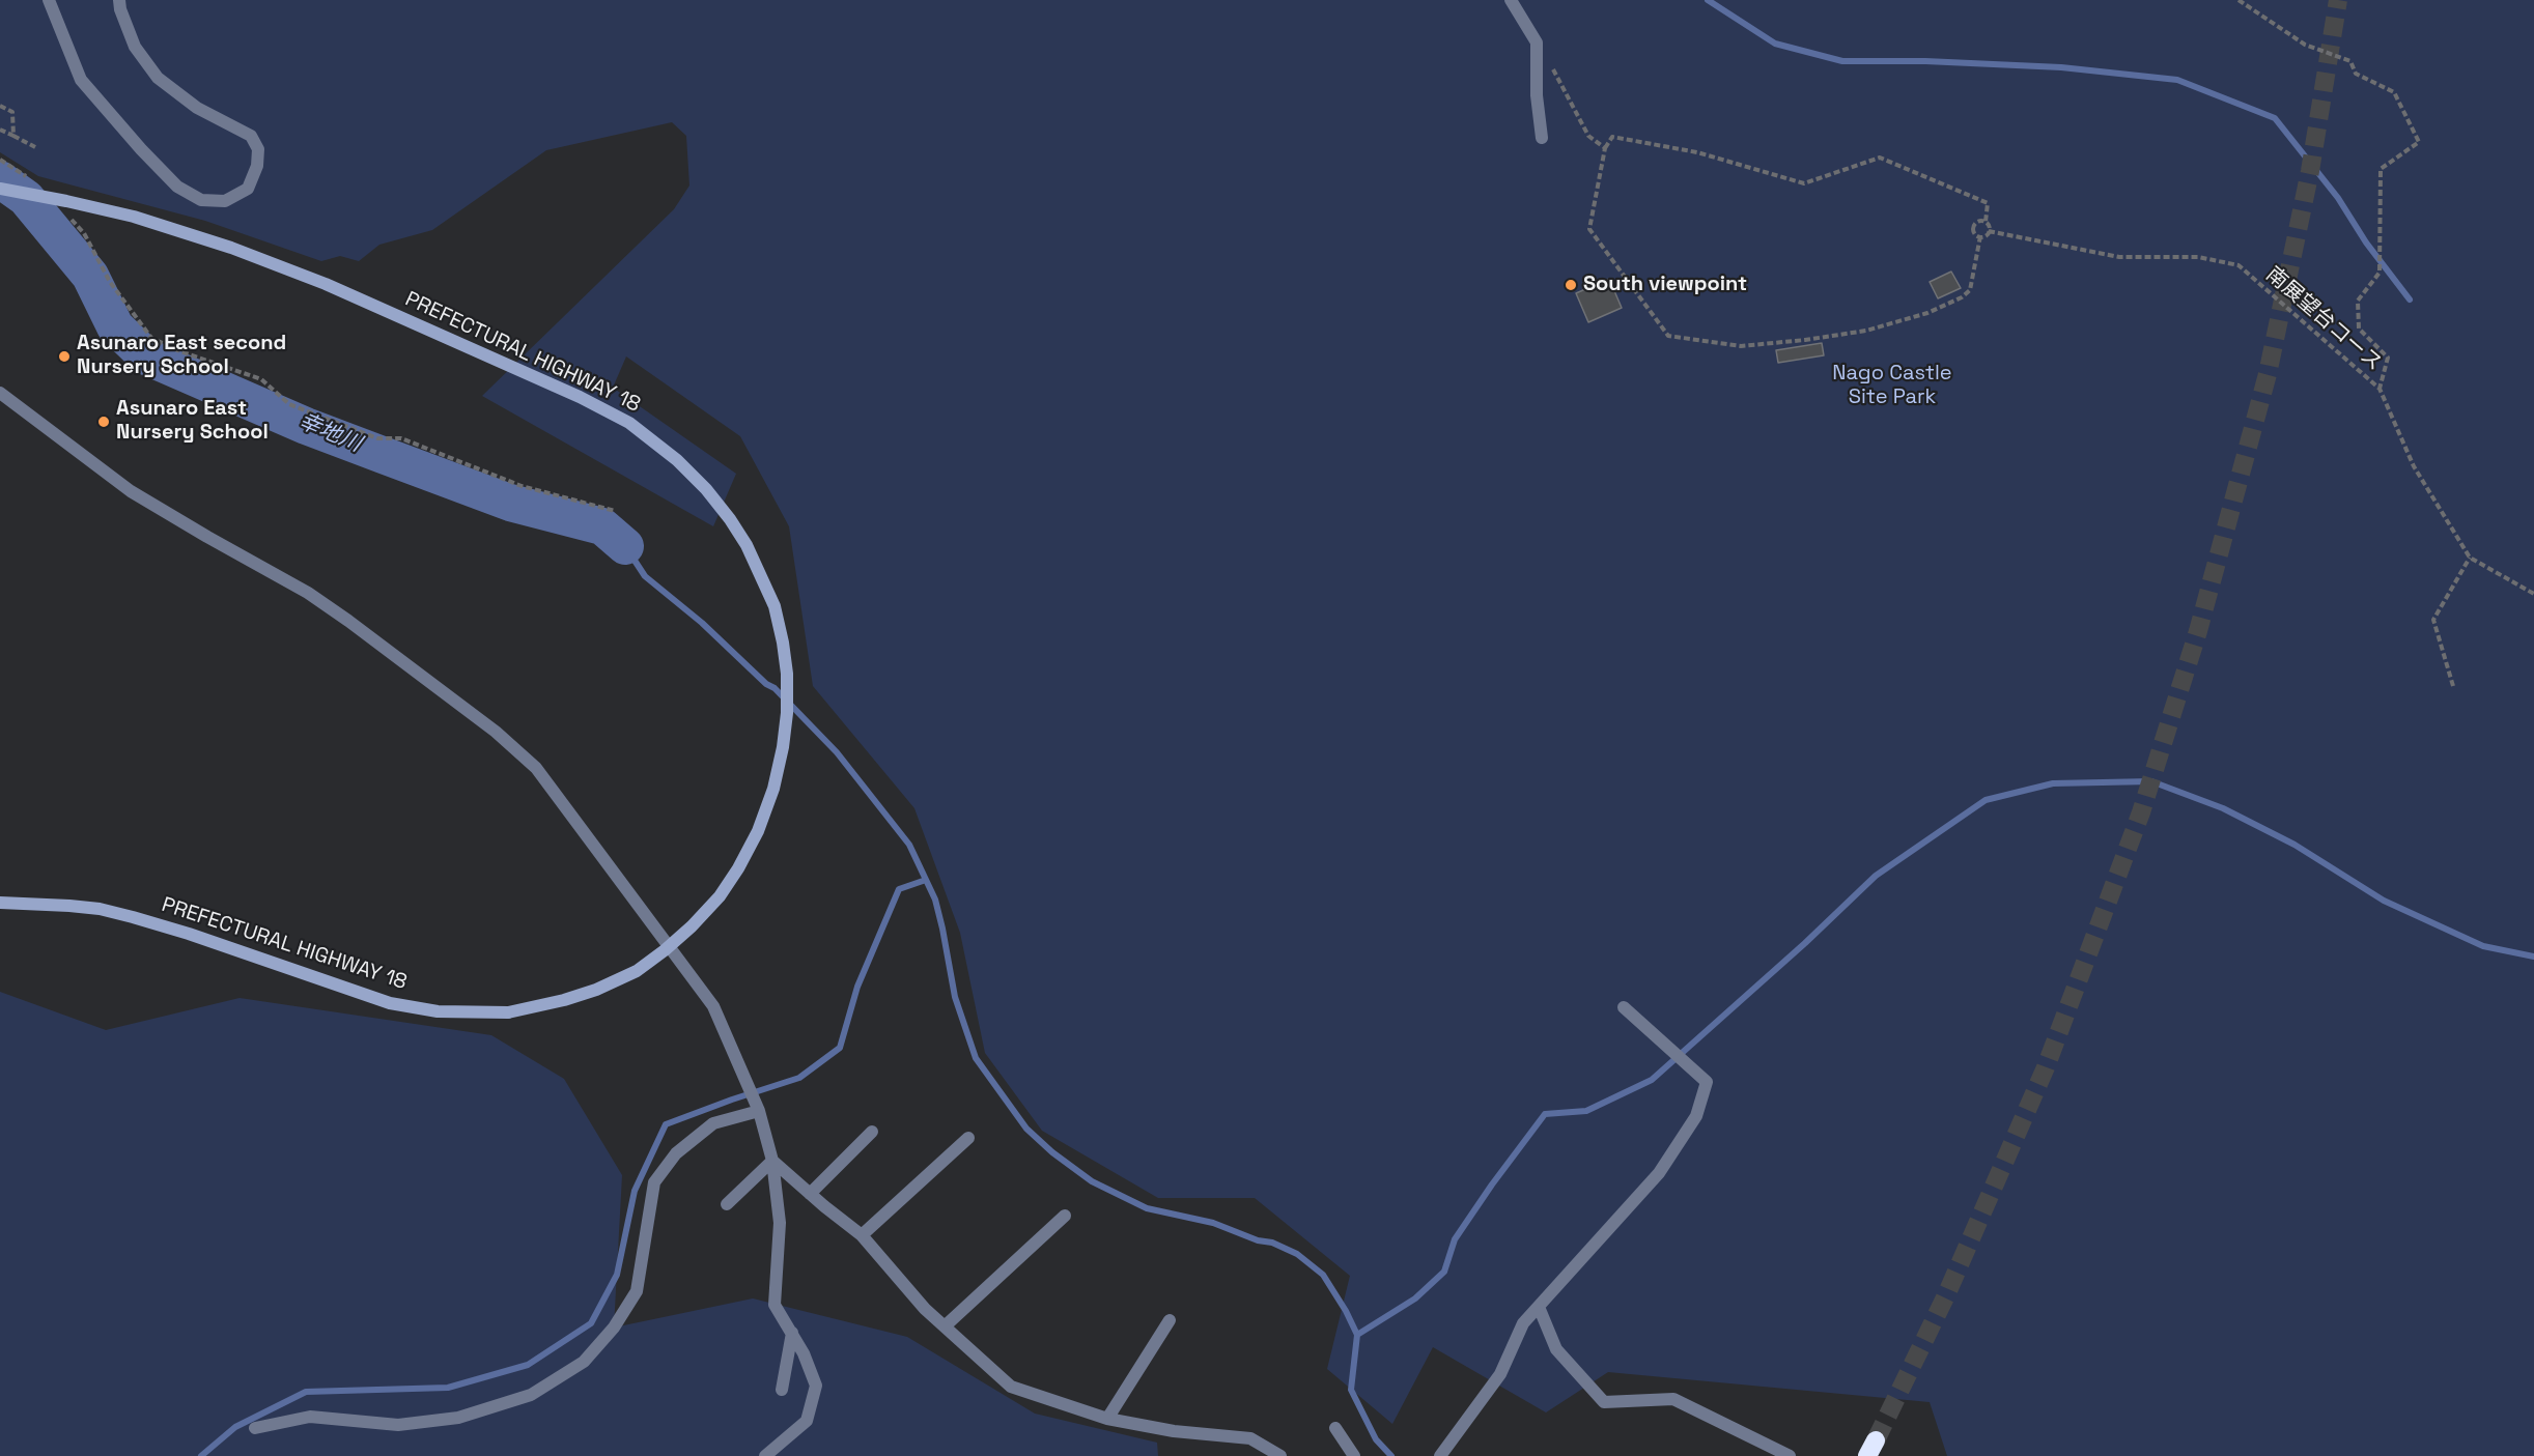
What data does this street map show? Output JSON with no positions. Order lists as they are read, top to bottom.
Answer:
{
  "streets": {
    "main road": ["PREFECTURAL HIGHWAY 18"],
    "path": ["南展望台コース"]
  },
  "water": ["幸地川"],
  "parks": ["Nago Castle Site Park"],
  "places": ["South viewpoint", "Asunaro East second Nursery School", "Asunaro East Nursery School"]
}
